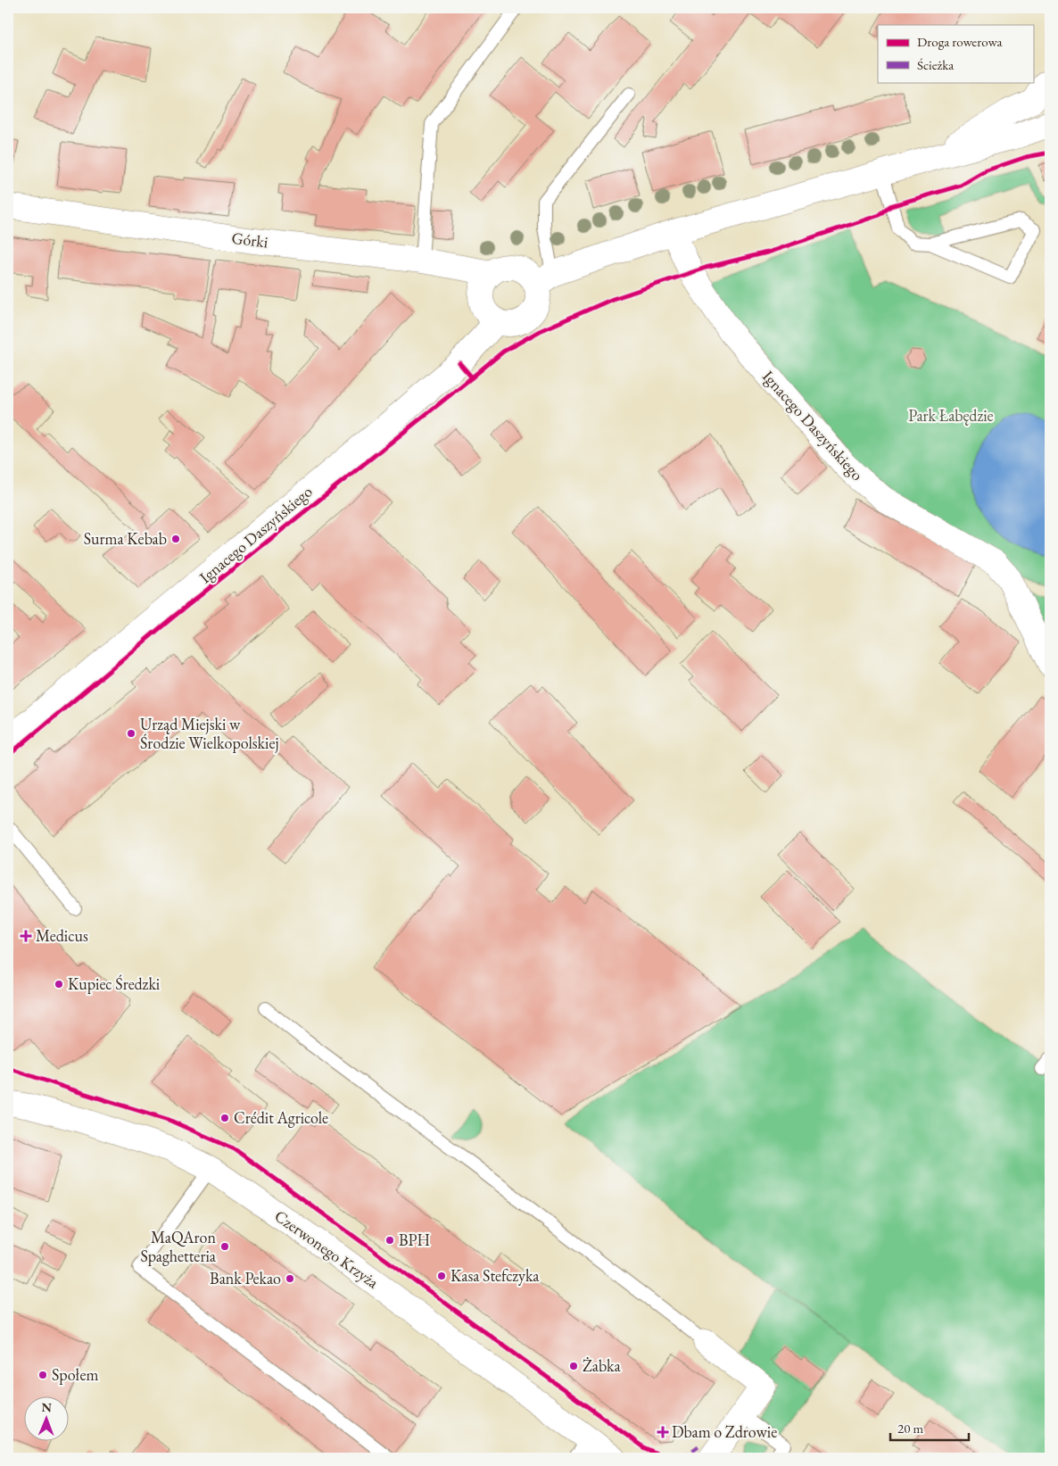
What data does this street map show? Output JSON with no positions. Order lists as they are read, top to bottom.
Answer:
{
  "streets": {
    "street": ["Górki", "Ignacego Daszyńskiego", "Czerwonego Krzyża"]
  },
  "crossings": [
    ["Górki", "Ignacego Daszyńskiego"]
  ],
  "parks": ["Park Łabędzie"],
  "places": {
    "other": [
      "Surma Kebab",
      "Urząd Miejski w Środzie Wielkopolskiej",
      "Kupiec Średzki",
      "Crédit Agricole",
      "BPH",
      "MaQAron Spaghetteria",
      "Kasa Stefczyka",
      "Bank Pekao",
      "Żabka",
      "Społem"
    ],
    "health": ["Medicus", "Dbam o Zdrowie"]
  },
  "legend": ["Droga rowerowa", "Ścieżka"],
  "scale_bar": "20 m",
  "north": "top"
}
